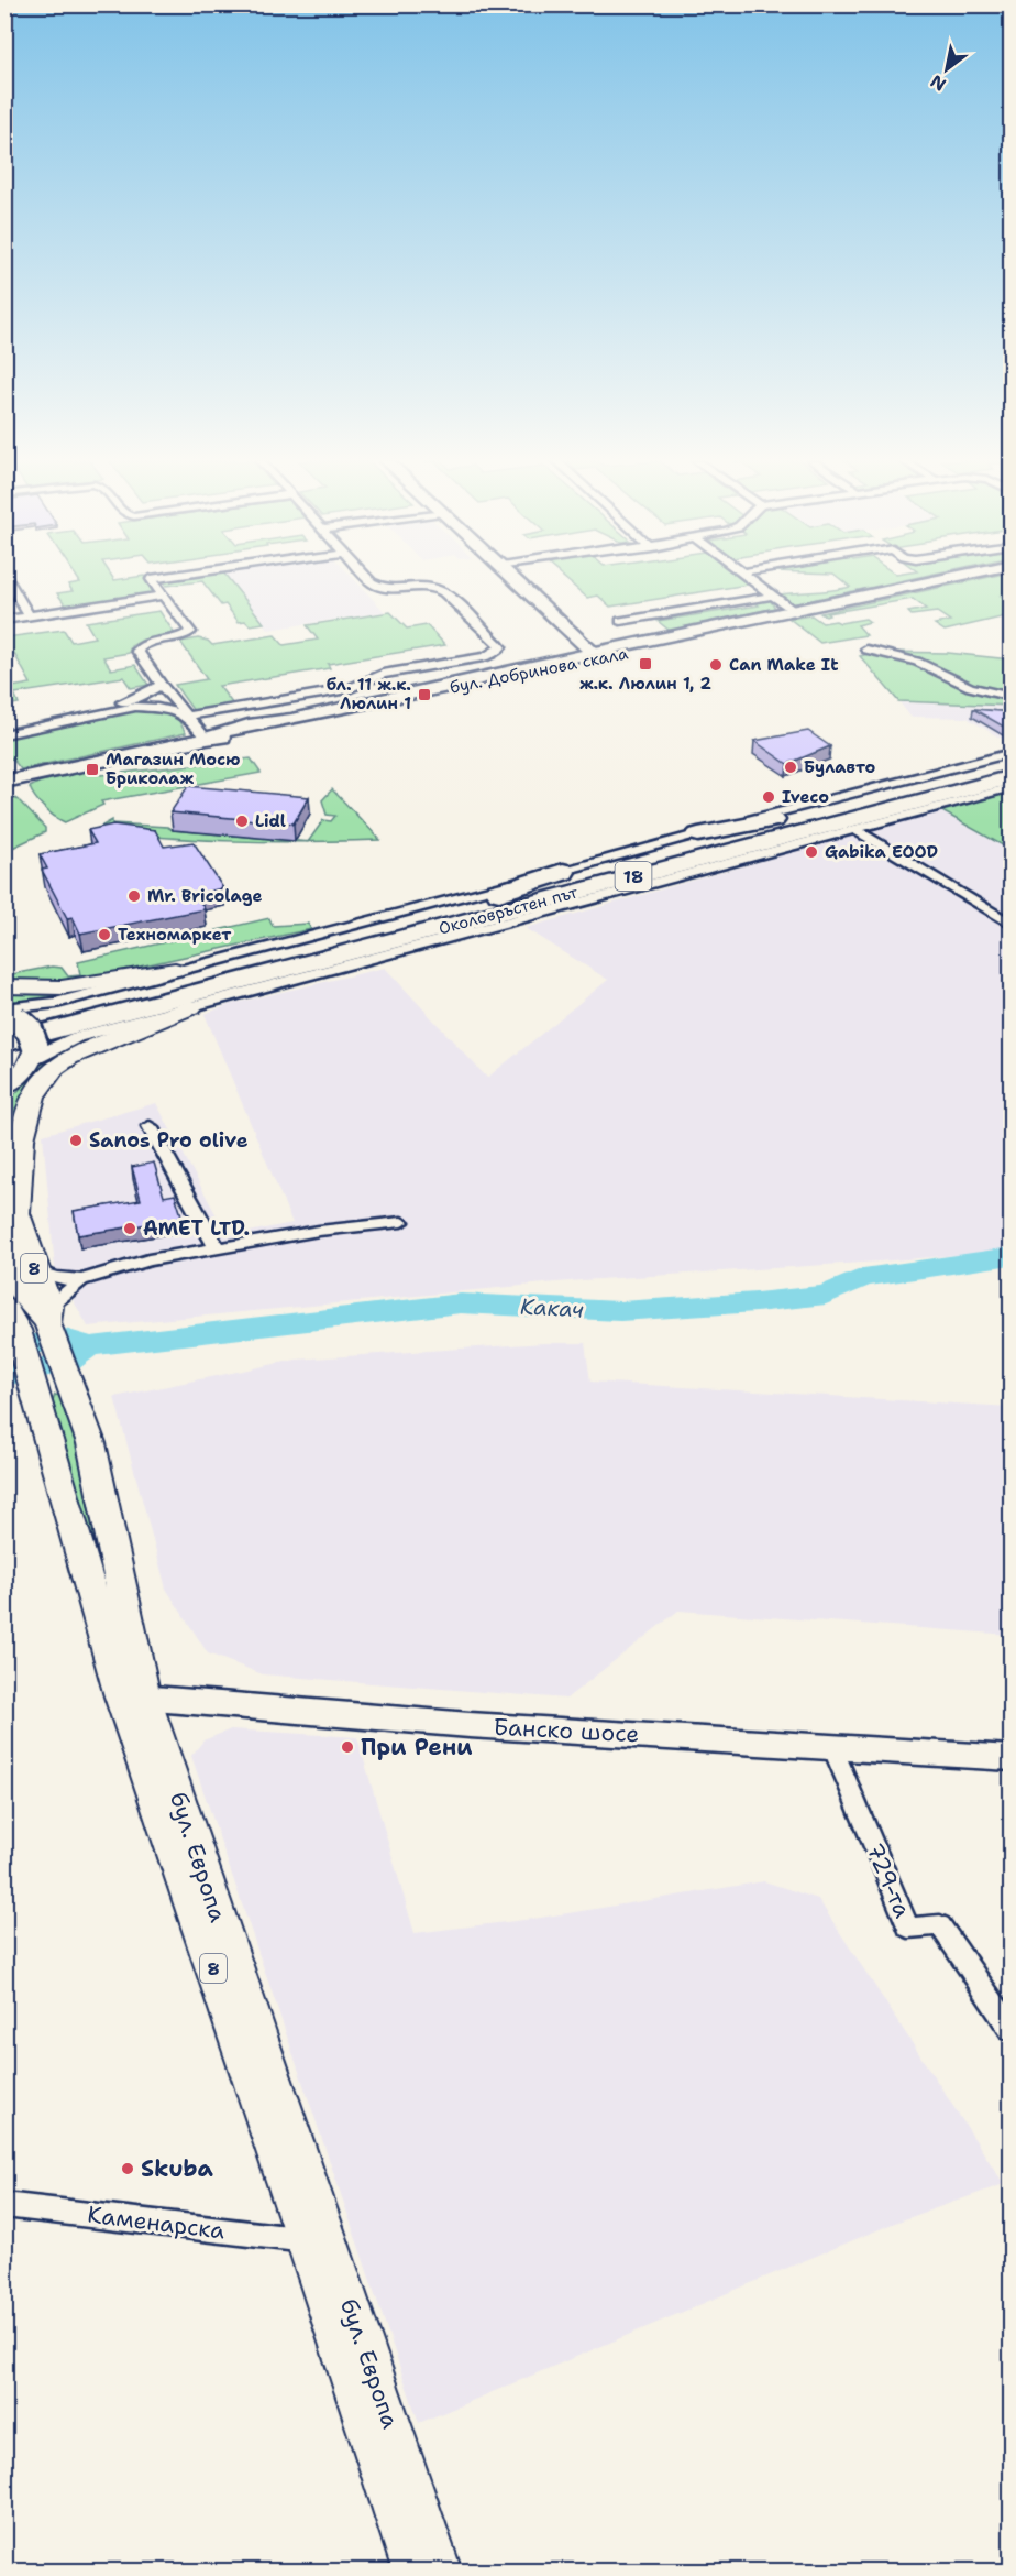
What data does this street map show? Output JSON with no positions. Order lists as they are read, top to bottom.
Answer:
{
  "streets": {
    "highway": ["18", "Околовръстен път"],
    "main road": [
      "бул. Добринова скала",
      "8",
      "Банско шосе",
      "бул. Европа"
    ],
    "street": ["729-та", "Каменарска"]
  },
  "crossings": [
    ["Банско шосе", "бул. Европа"],
    ["Банско шосе", "729-та"],
    ["бул. Европа", "Каменарска"]
  ],
  "water": ["Какач"],
  "places": {
    "transit": ["ж.к. Люлин 1, 2", "бл. 11 ж.к. Люлин 1", "Магазин Мосю Бриколаж"],
    "other": [
      "Can Make It",
      "Булавто",
      "Iveco",
      "Lidl",
      "Gabika EOOD",
      "Mr. Bricolage",
      "Техномаркет",
      "Sanos Pro olive",
      "AMET LTD.",
      "При Рени",
      "Skuba"
    ]
  },
  "north": "bottom left"
}
